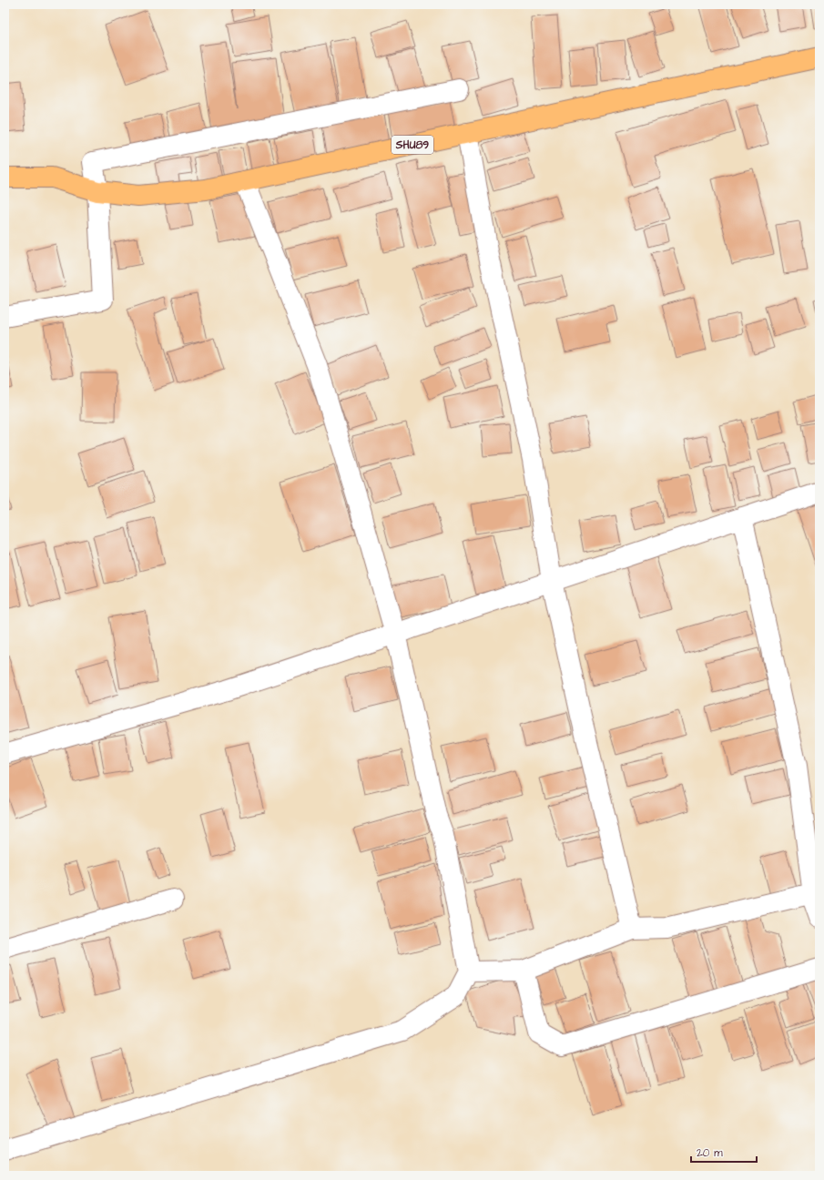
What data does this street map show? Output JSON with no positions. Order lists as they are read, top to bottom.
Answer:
{
  "streets": {
    "main road": ["SHU89"]
  },
  "scale_bar": "20 m"
}
